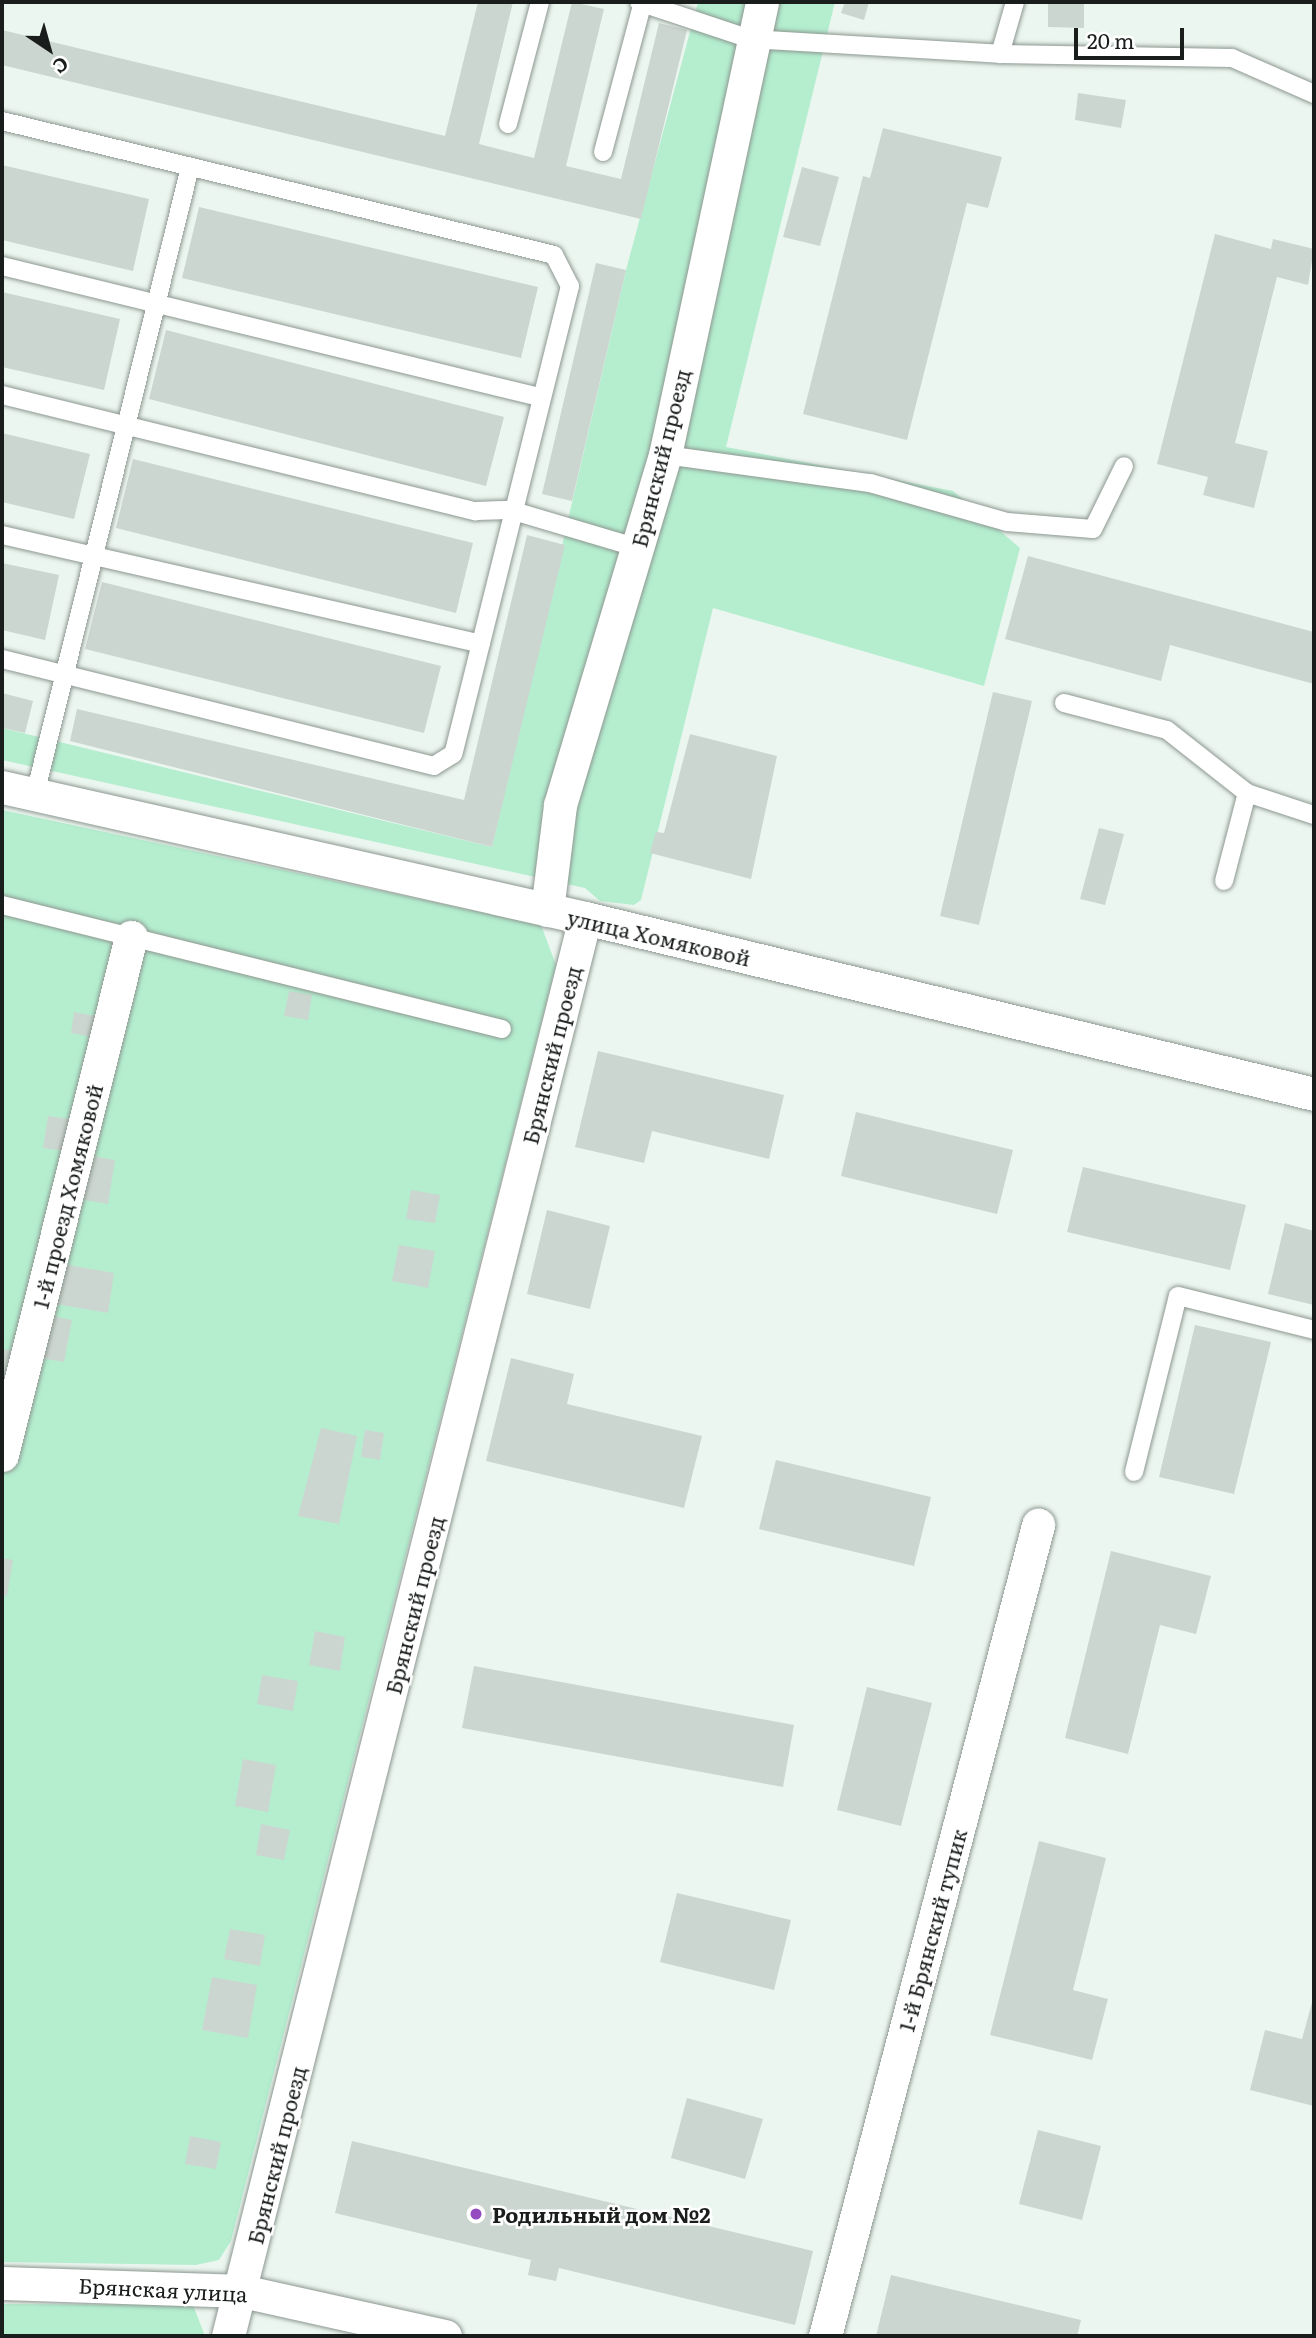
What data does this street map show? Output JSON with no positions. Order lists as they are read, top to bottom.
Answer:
{
  "streets": {
    "street": [
      "Брянский проезд",
      "улица Хомяковой",
      "1-й проезд Хомяковой",
      "1-й Брянский тупик",
      "Брянская улица"
    ]
  },
  "crossings": [
    ["Брянский проезд", "улица Хомяковой"],
    ["Брянский проезд", "Брянская улица"]
  ],
  "places": ["Родильный дом №2"],
  "scale_bar": "20 m",
  "north": "bottom right"
}
